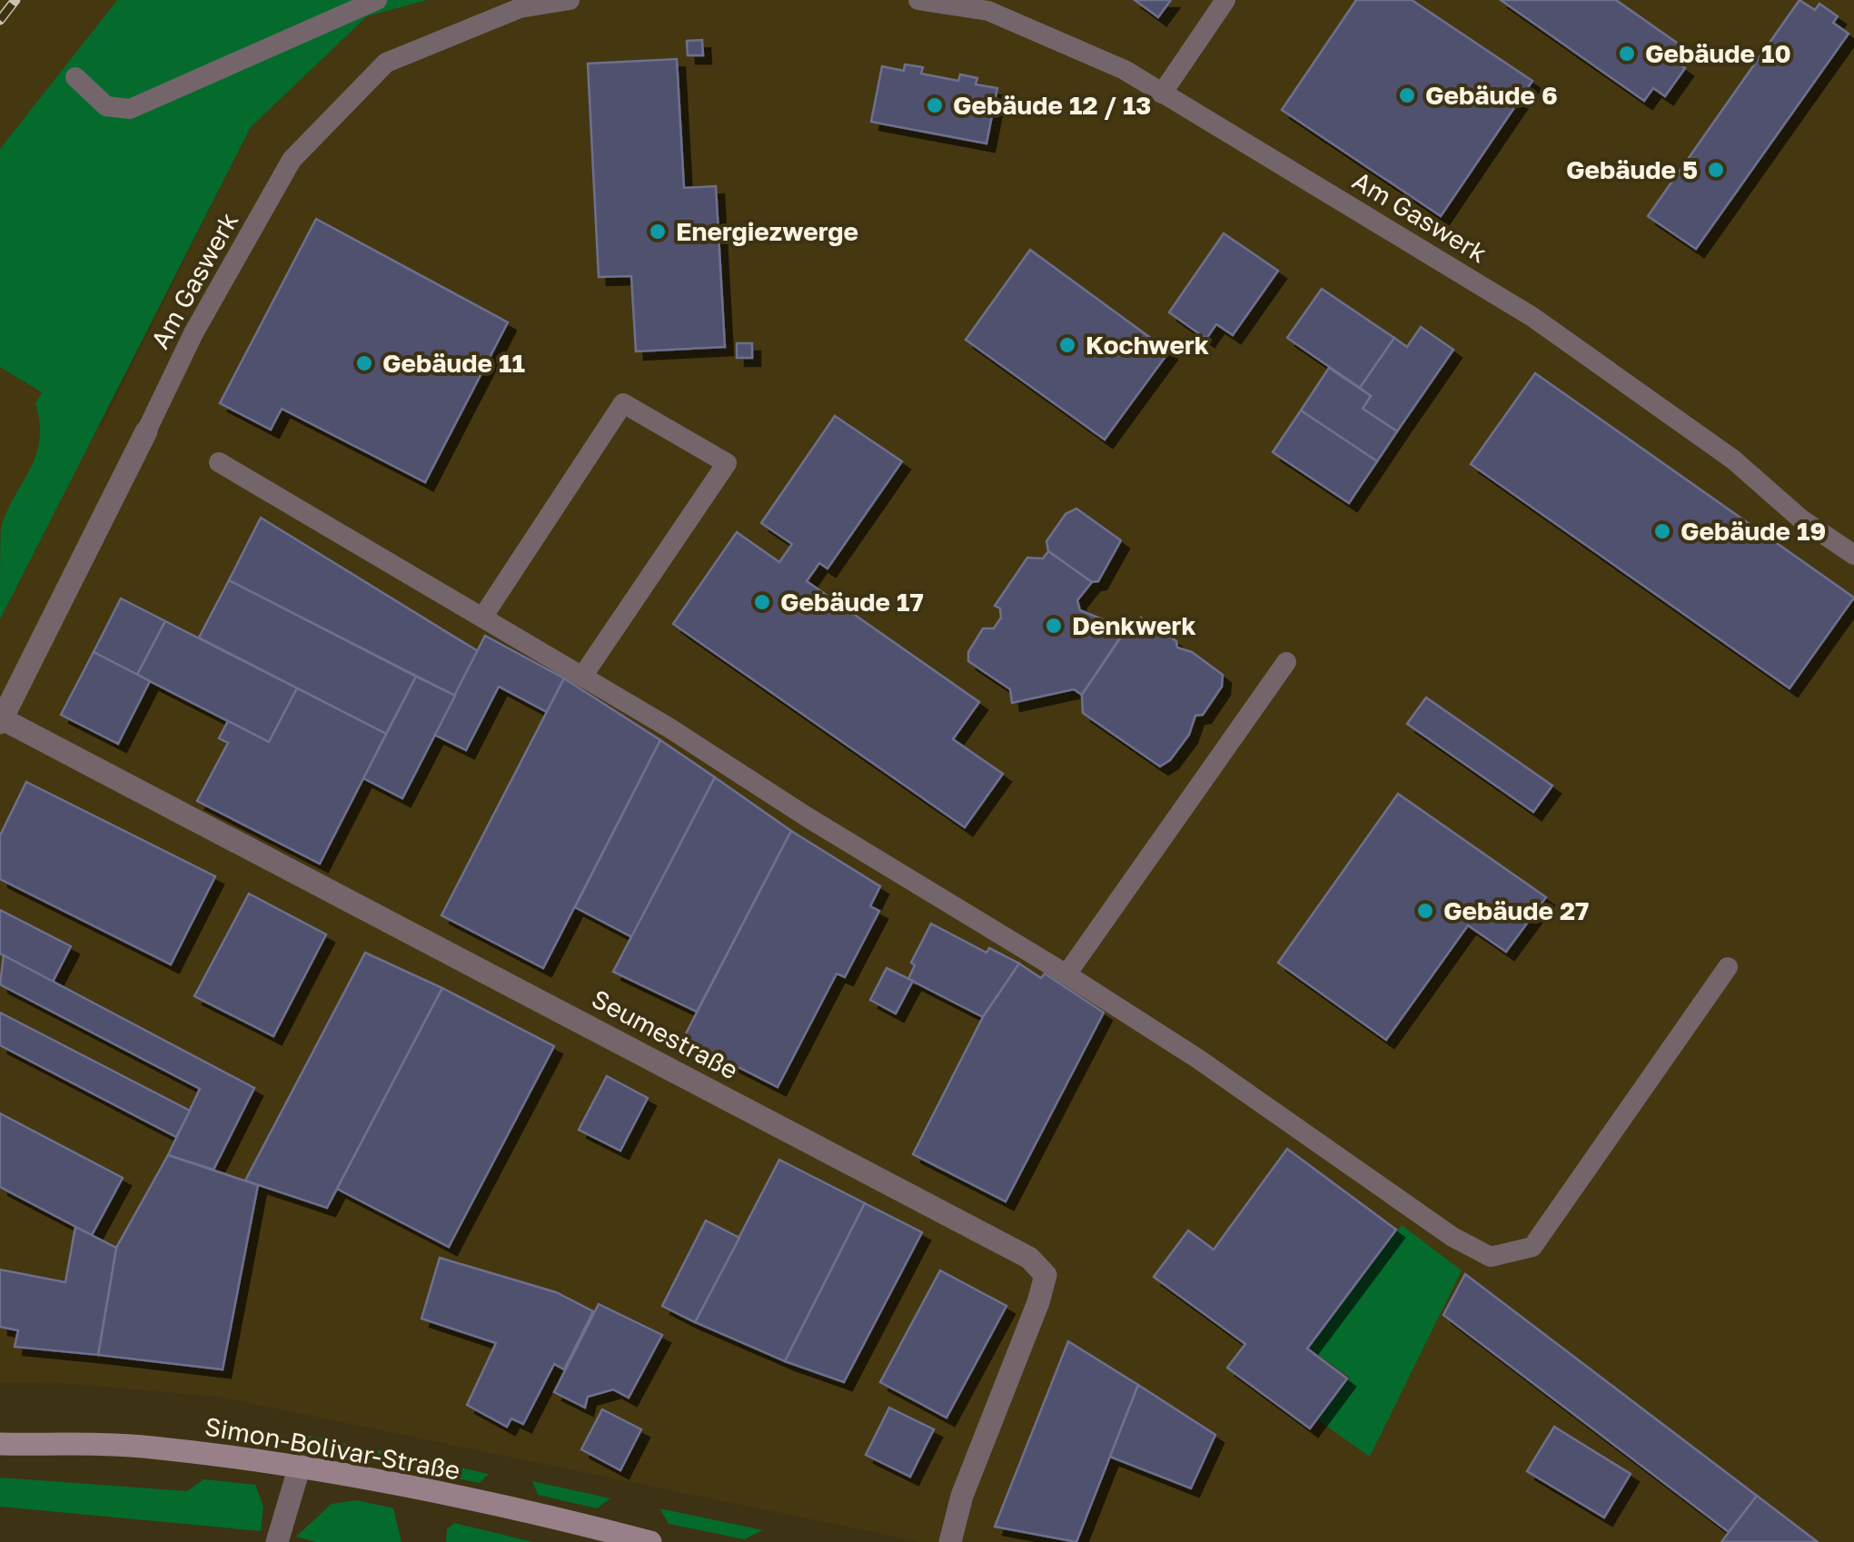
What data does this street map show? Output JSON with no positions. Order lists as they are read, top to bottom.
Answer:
{
  "streets": {
    "street": ["Am Gaswerk", "Seumestraße", "Simon-Bolivar-Straße"]
  },
  "crossings": [
    ["Am Gaswerk", "Seumestraße"]
  ],
  "places": [
    "Gebäude 10",
    "Gebäude 6",
    "Gebäude 12 / 13",
    "Gebäude 5",
    "Energiezwerge",
    "Kochwerk",
    "Gebäude 11",
    "Gebäude 19",
    "Gebäude 17",
    "Denkwerk",
    "Gebäude 27"
  ]
}
